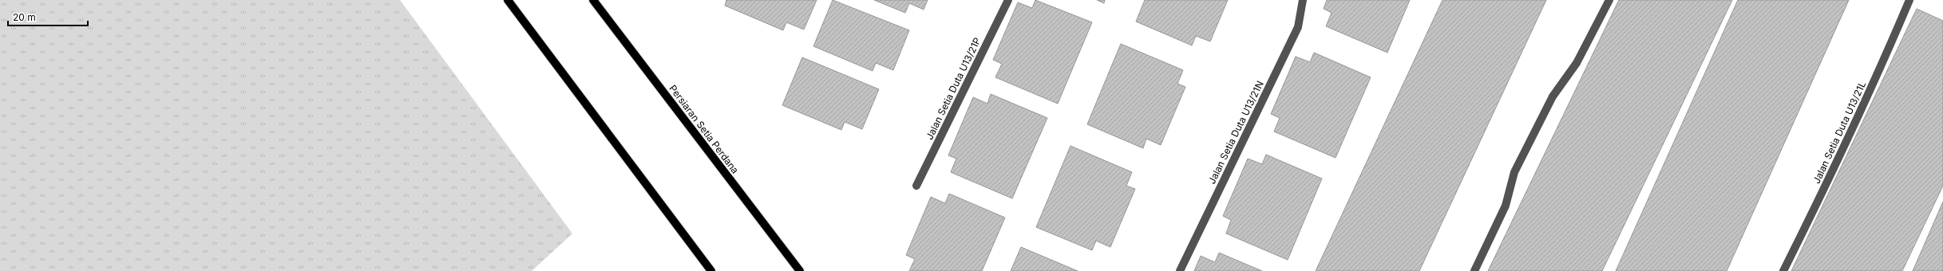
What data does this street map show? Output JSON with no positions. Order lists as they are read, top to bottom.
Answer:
{
  "streets": {
    "main road": ["Persiaran Setia Perdana"],
    "street": ["Jalan Setia Duta U13/21P", "Jalan Setia Duta U13/21N", "Jalan Setia Duta U13/21L"]
  },
  "scale_bar": "20 m"
}
